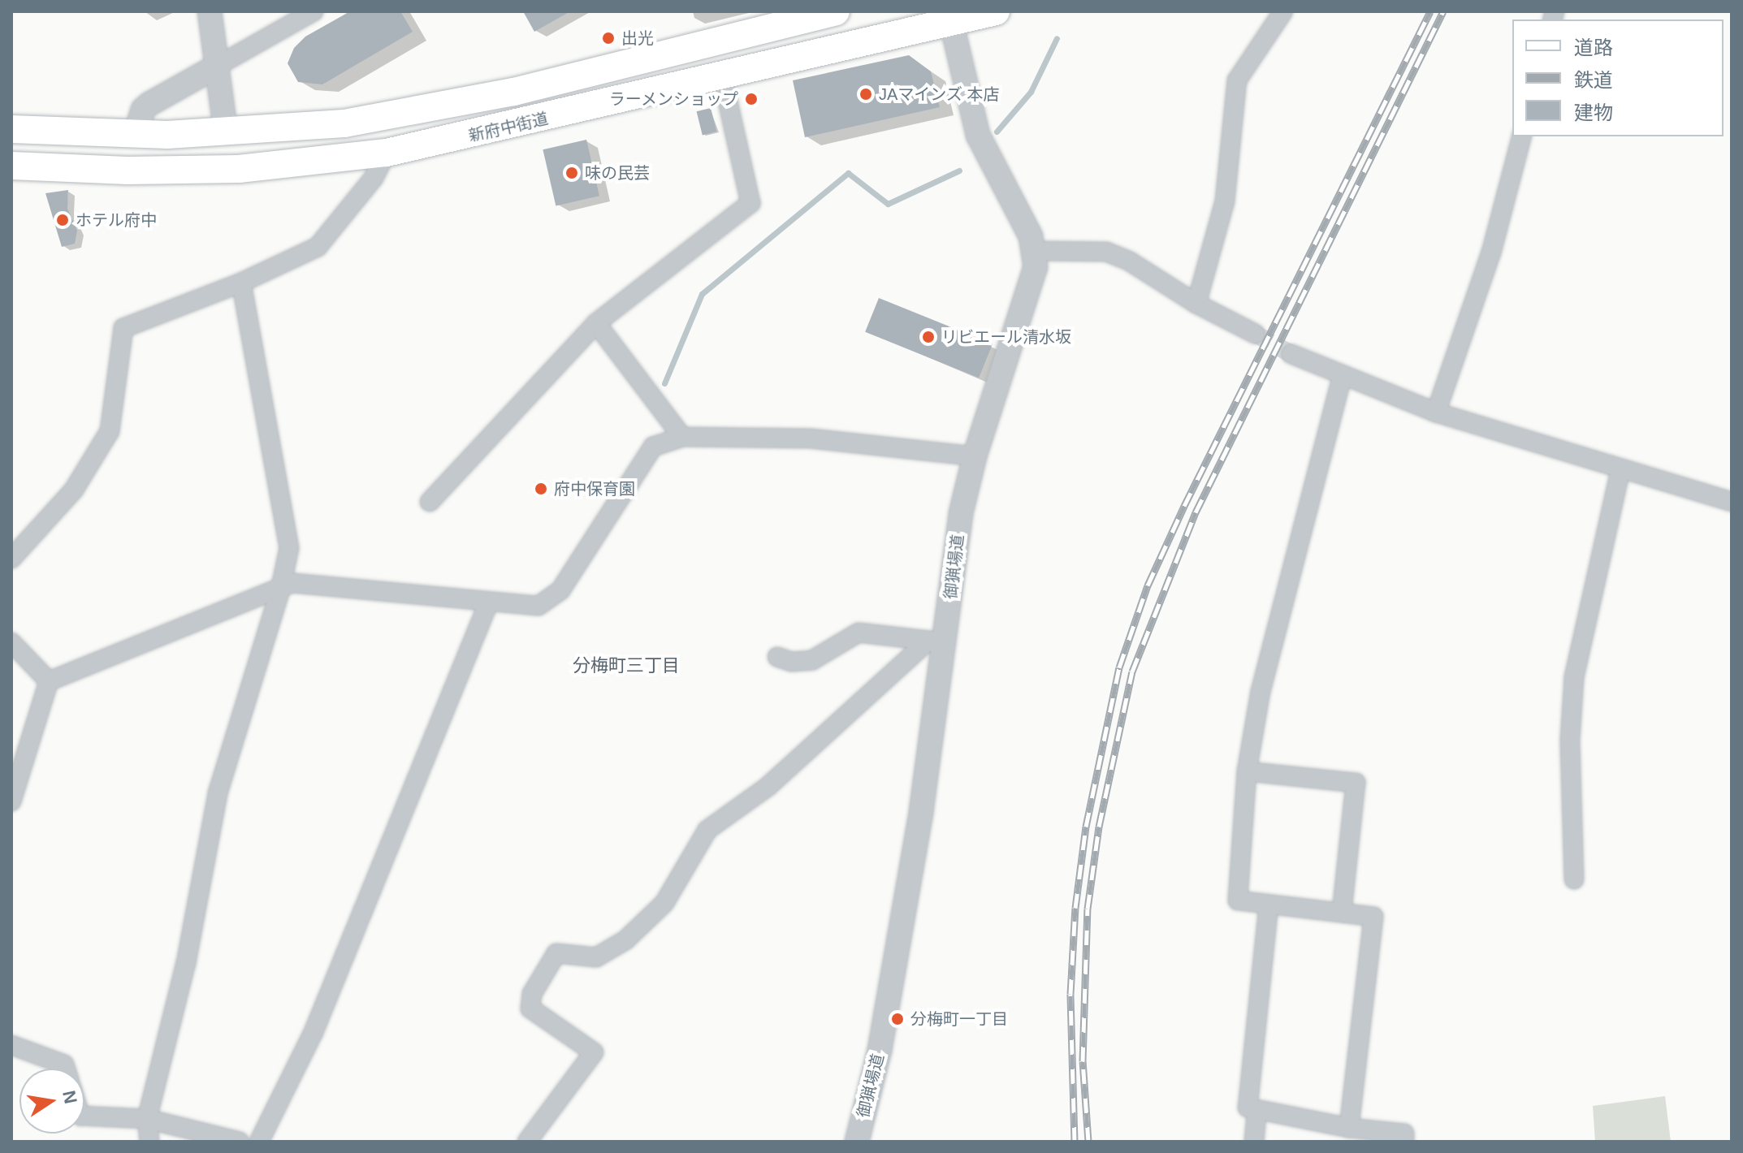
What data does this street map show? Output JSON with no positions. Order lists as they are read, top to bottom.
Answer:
{
  "streets": {
    "main road": ["新府中街道"],
    "street": ["御猟場道"]
  },
  "districts": ["分梅町三丁目"],
  "places": [
    "出光",
    "JAマインズ 本店",
    "ラーメンショップ",
    "味の民芸",
    "ホテル府中",
    "リビエール清水坂",
    "府中保育園",
    "分梅町一丁目"
  ],
  "legend": ["道路", "鉄道", "建物"],
  "north": "right"
}
